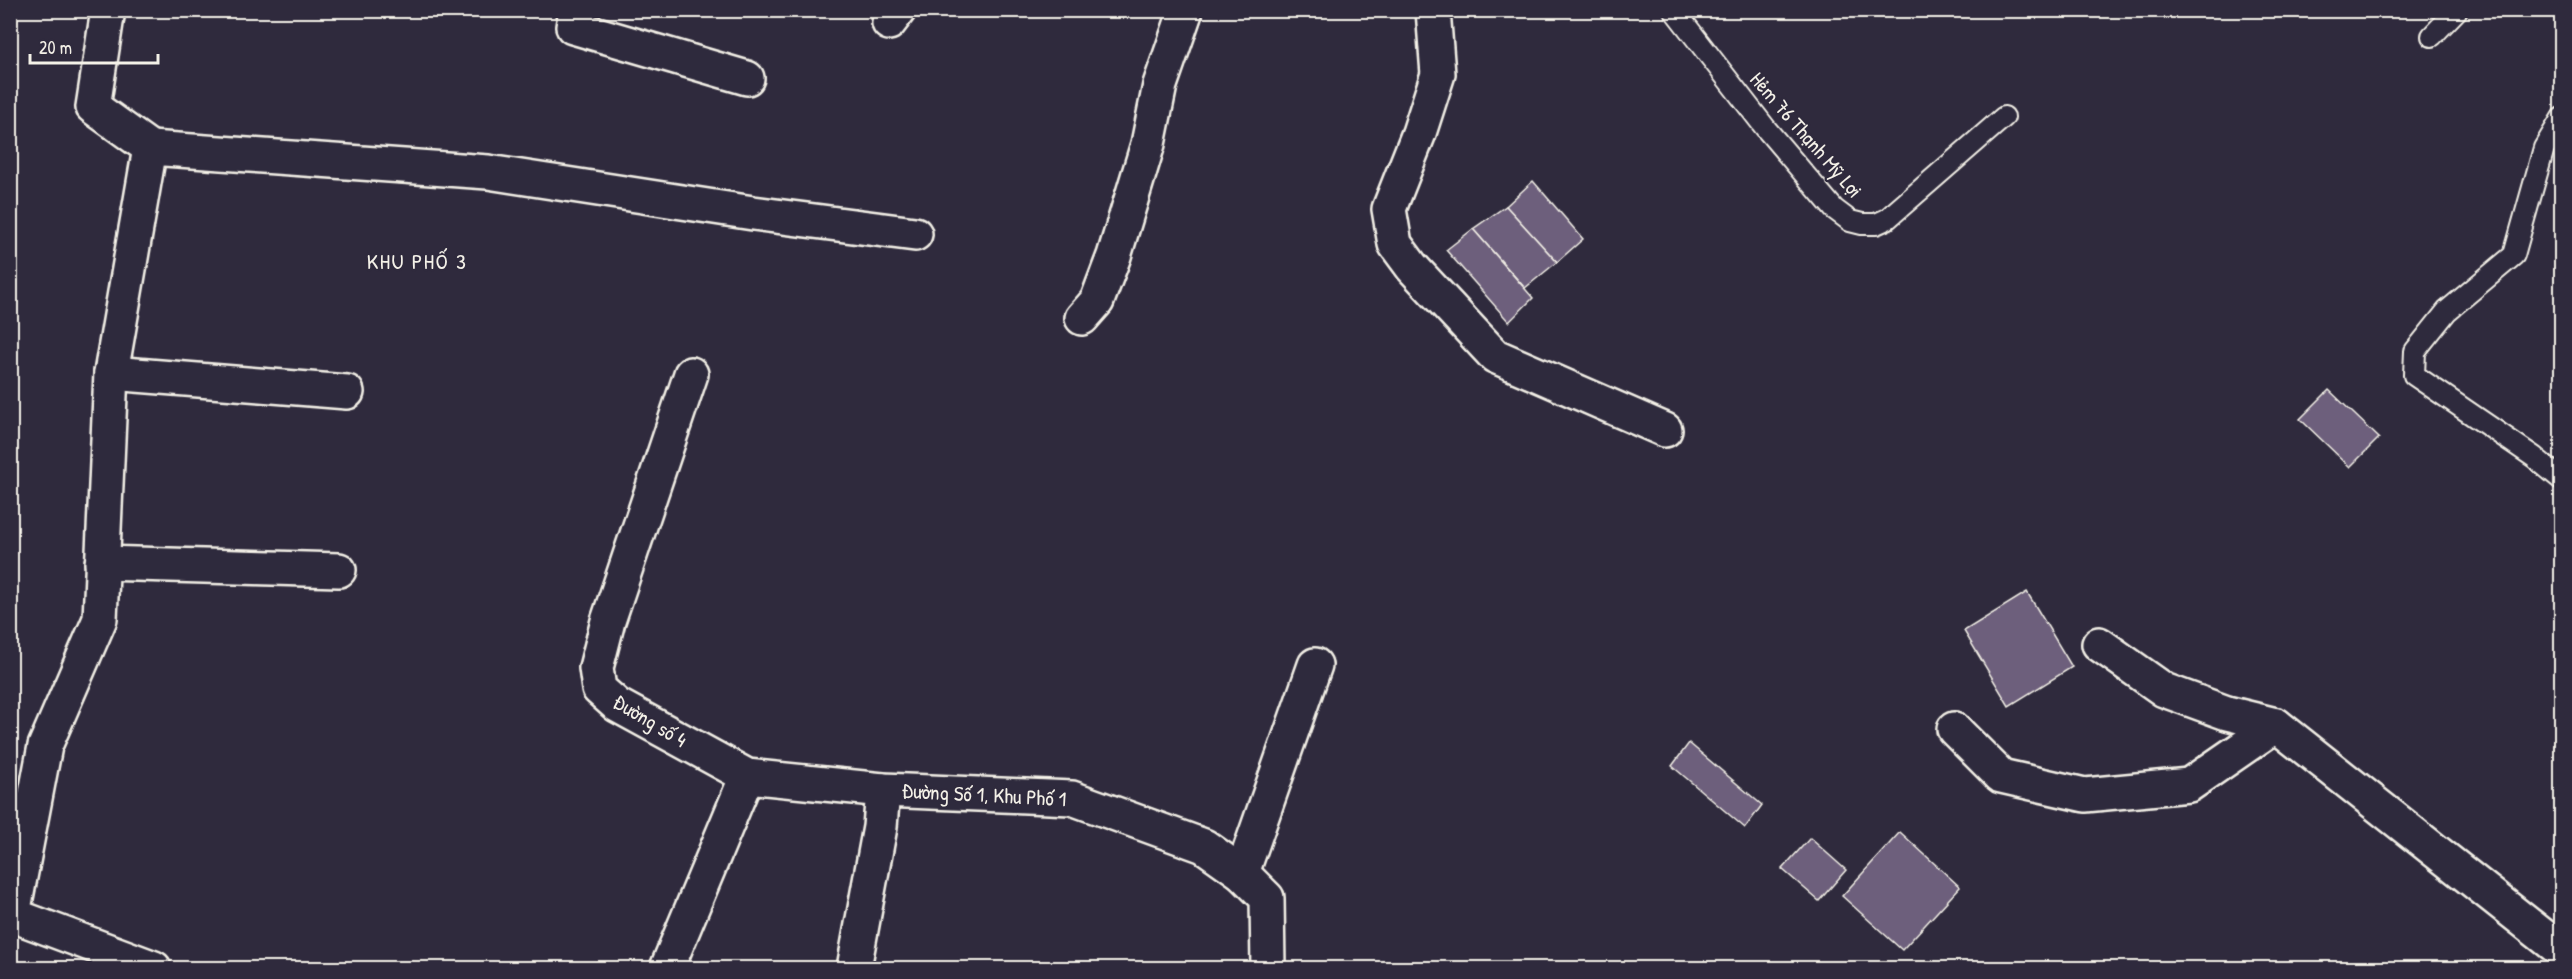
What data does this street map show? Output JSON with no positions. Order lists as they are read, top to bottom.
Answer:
{
  "streets": {
    "street": ["Đường số 4", "Đường Số 1, Khu Phố 1"],
    "lane": ["Hẻm 76 Thạnh Mỹ Lợi"]
  },
  "crossings": [
    ["Đường số 4", "Đường Số 1, Khu Phố 1"]
  ],
  "districts": ["KHU PHỐ 3"],
  "scale_bar": "20 m"
}
